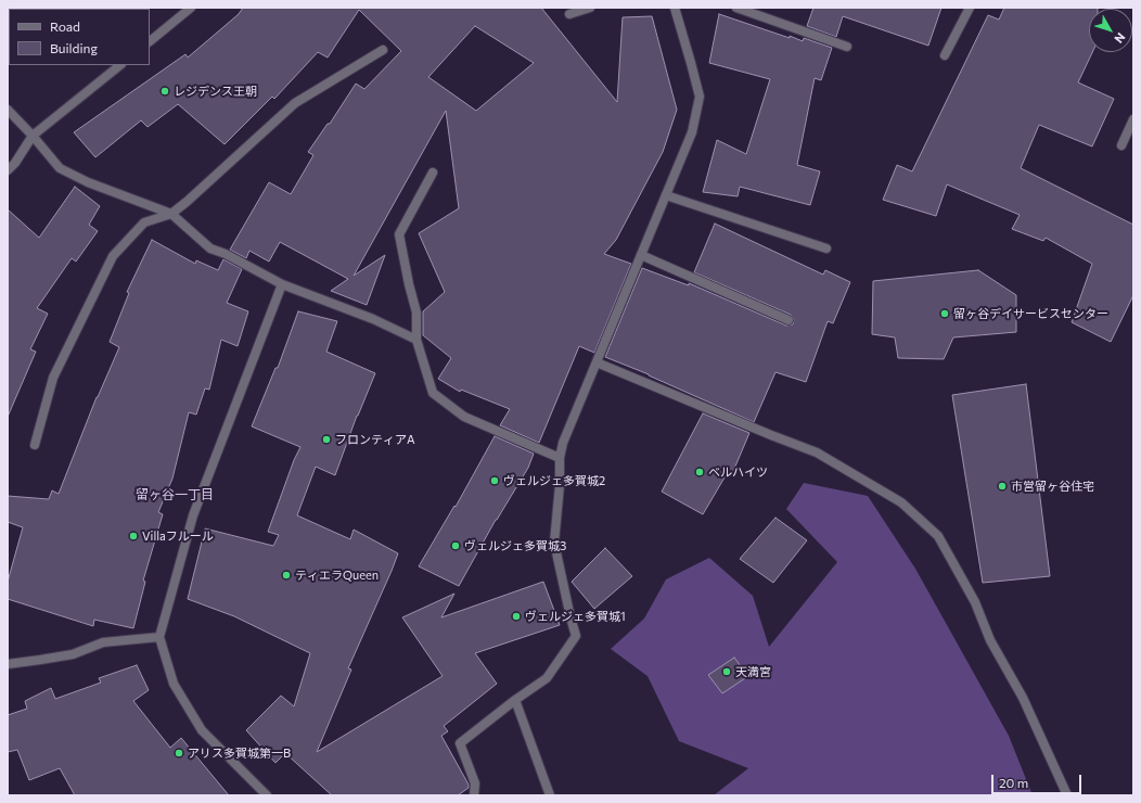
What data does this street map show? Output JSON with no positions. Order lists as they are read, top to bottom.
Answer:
{
  "districts": ["留ヶ谷一丁目"],
  "places": [
    "レジデンス王朝",
    "留ヶ谷デイサービスセンター",
    "フロンティアA",
    "ベルハイツ",
    "ヴェルジェ多賀城2",
    "市営留ヶ谷住宅",
    "Villaフルール",
    "ヴェルジェ多賀城3",
    "ティエラQueen",
    "ヴェルジェ多賀城1",
    "天満宮",
    "アリス多賀城第一B"
  ],
  "legend": ["Road", "Building"],
  "scale_bar": "20 m",
  "north": "bottom right"
}
